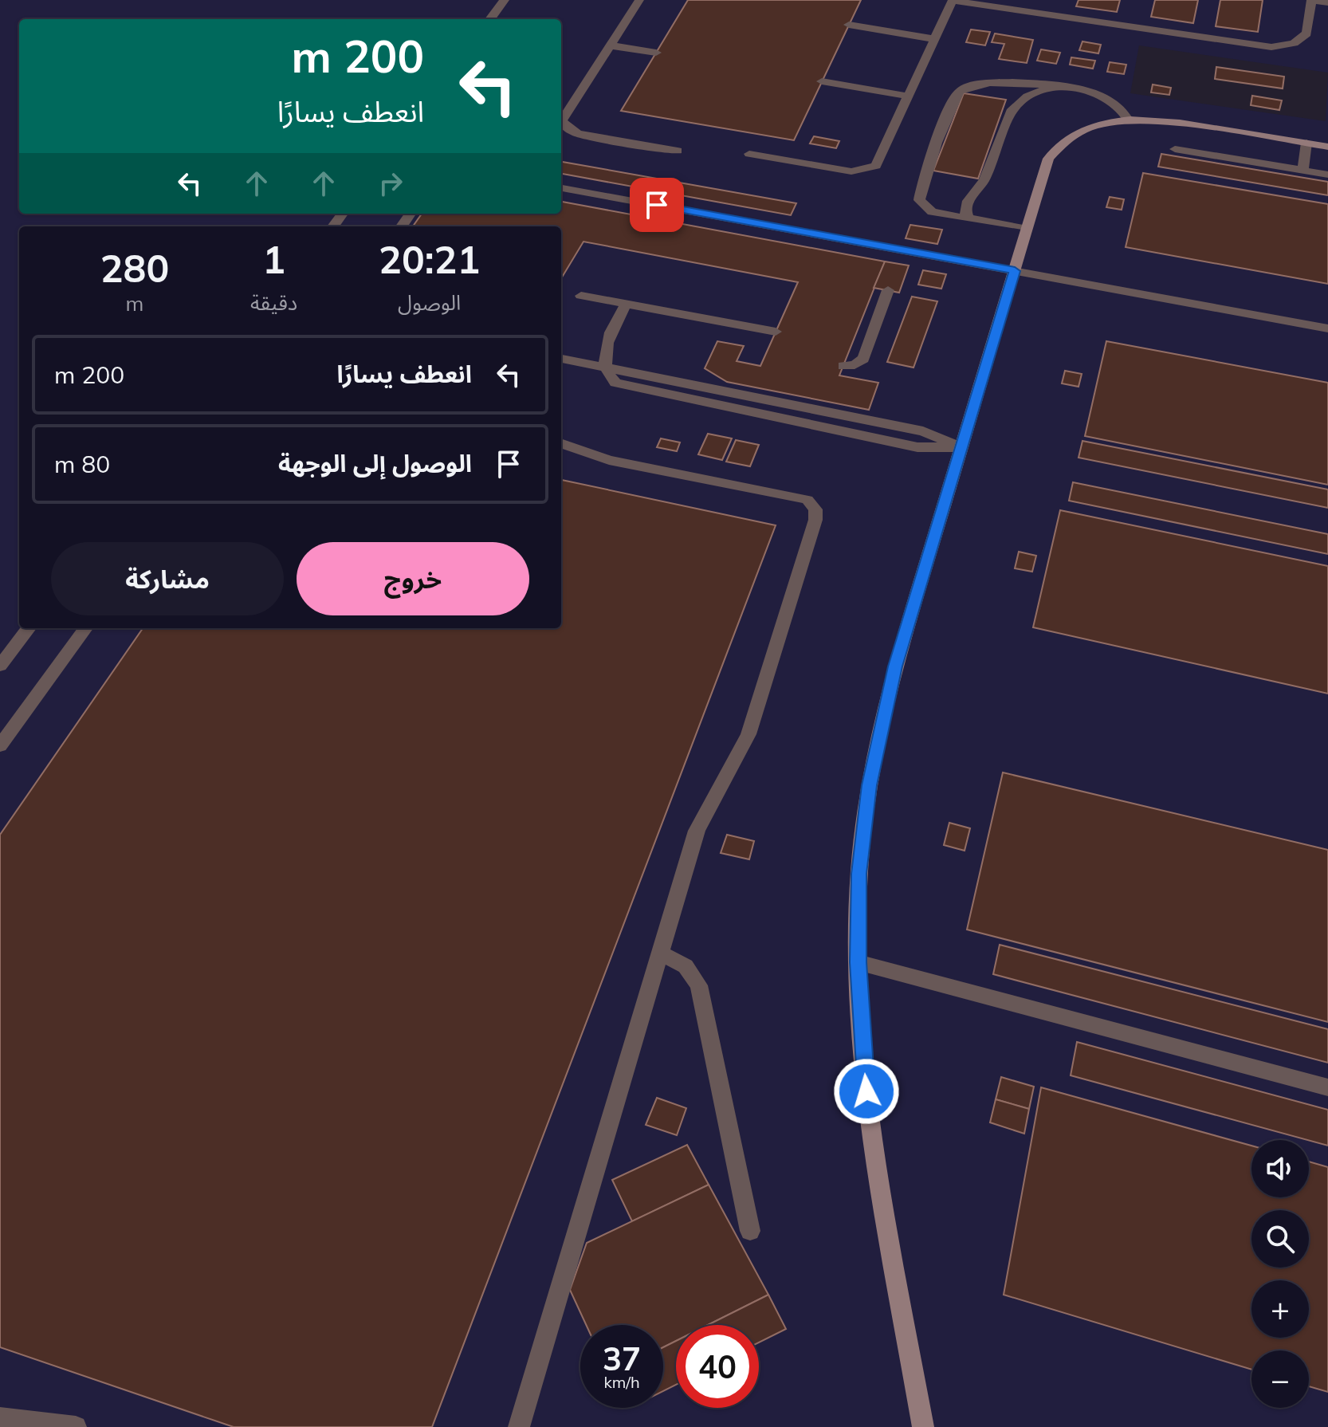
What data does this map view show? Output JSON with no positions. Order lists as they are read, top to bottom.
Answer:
{
  "page": {
    "turn": ["200 m", "انعطف يسارًا"],
    "eta": [
      "20:21",
      "الوصول",
      "1",
      "دقيقة",
      "280",
      "m"
    ],
    "list": [
      {
        "name": "انعطف يسارًا",
        "value": "200 m"
      },
      {
        "name": "الوصول إلى الوجهة",
        "value": "80 m"
      }
    ],
    "buttons": ["خروج", "مشاركة"],
    "map_buttons": ["+", "−"],
    "speed": "37 km/h",
    "limit": "40"
  }
}
